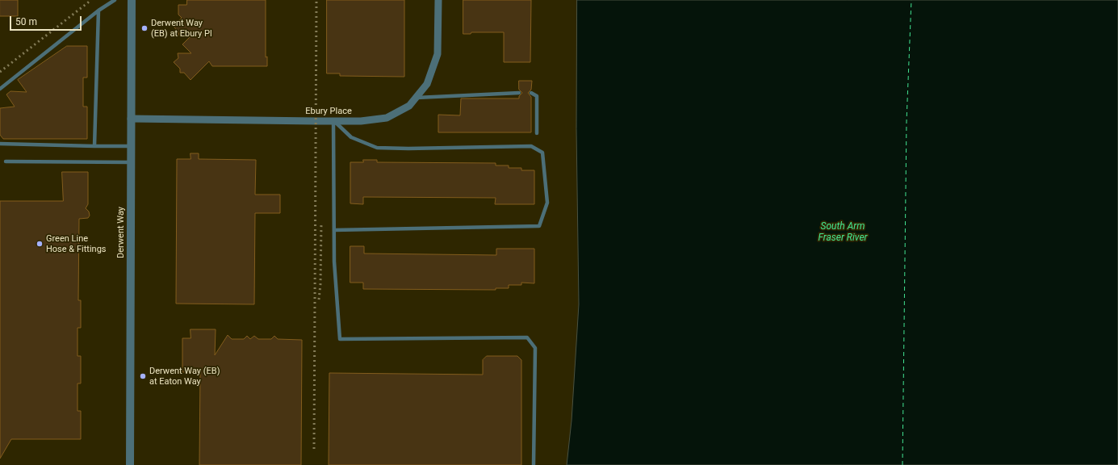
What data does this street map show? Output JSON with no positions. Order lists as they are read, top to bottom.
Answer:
{
  "streets": {
    "street": ["Ebury Place", "Derwent Way"]
  },
  "crossings": [
    ["Ebury Place", "Derwent Way"]
  ],
  "water": ["South Arm Fraser River"],
  "places": ["Derwent Way (EB) at Ebury Pl", "Green Line Hose & Fittings", "Derwent Way (EB) at Eaton Way"],
  "scale_bar": "50 m"
}
